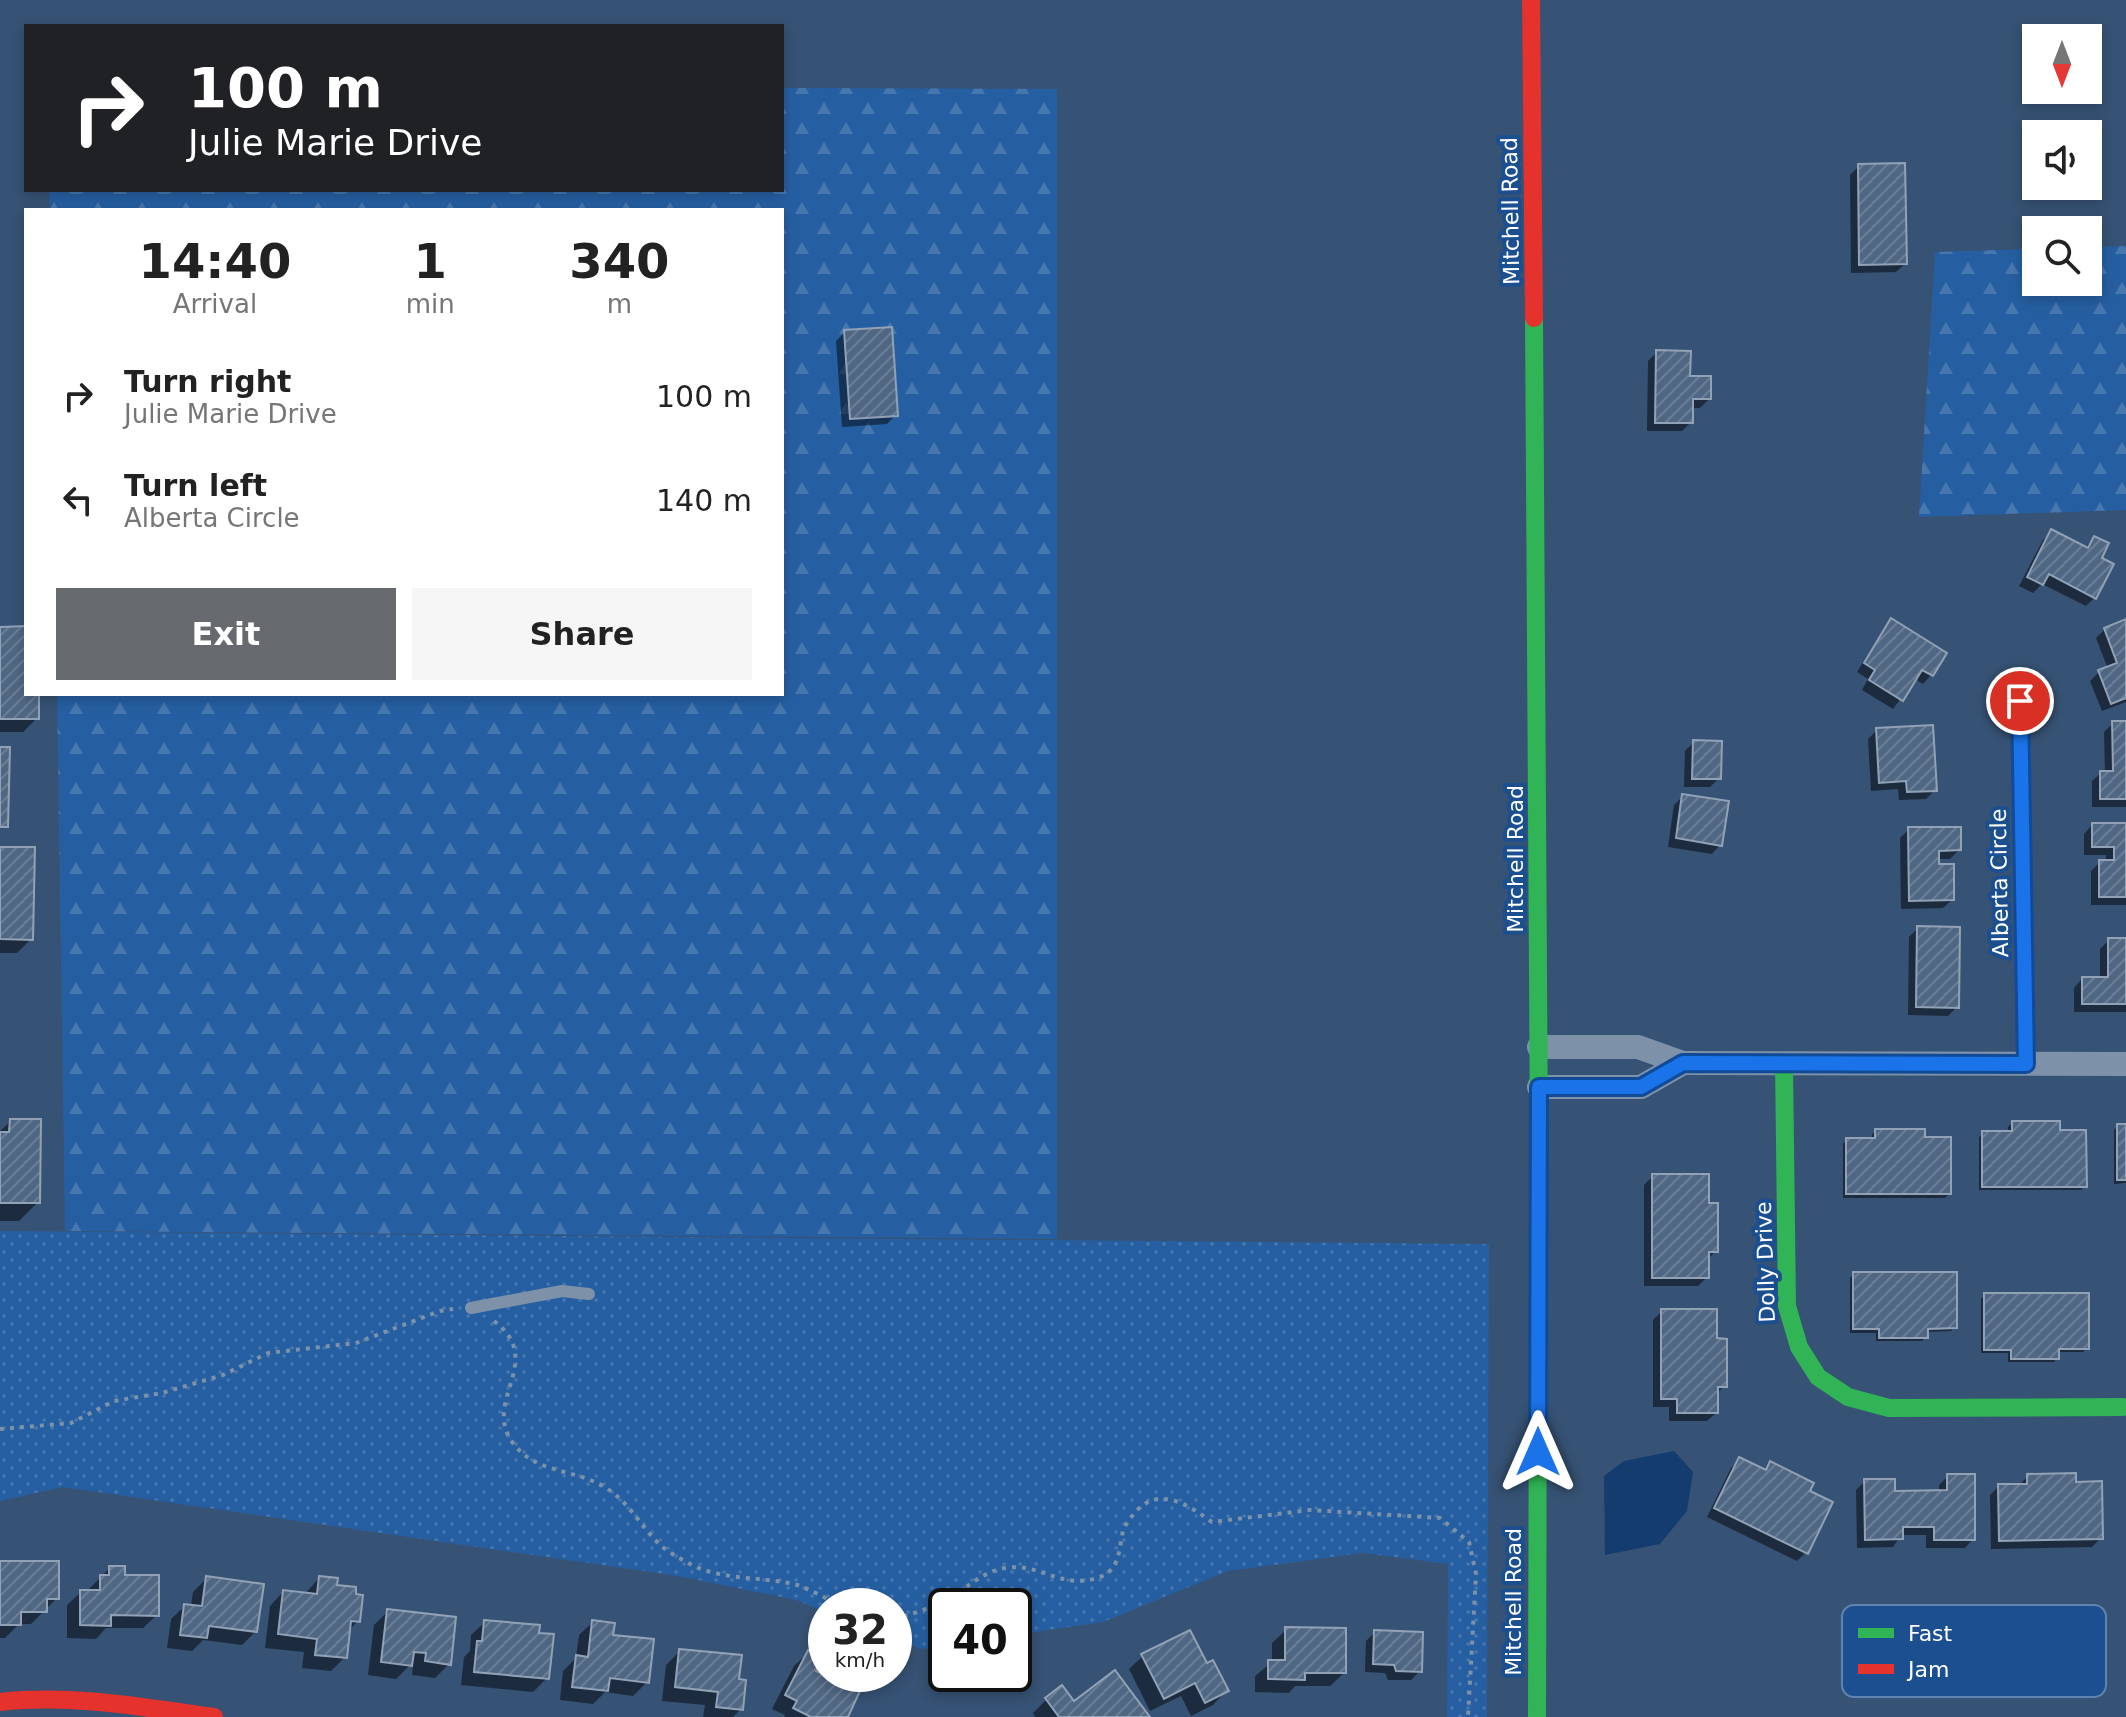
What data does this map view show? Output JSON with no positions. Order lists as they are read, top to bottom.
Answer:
{
  "streets": {
    "street": ["Mitchell Road", "Alberta Circle", "Dolly Drive"]
  },
  "legend": ["Fast", "Jam"],
  "north": "bottom",
  "page": {
    "turn": ["100 m", "Julie Marie Drive"],
    "eta": [
      "14:40",
      "Arrival",
      "1",
      "min",
      "340",
      "m"
    ],
    "list": [
      {
        "name": "Turn right",
        "note": "Julie Marie Drive",
        "value": "100 m"
      },
      {
        "name": "Turn left",
        "note": "Alberta Circle",
        "value": "140 m"
      }
    ],
    "buttons": ["Exit", "Share"],
    "speed": "32 km/h",
    "limit": "40"
  }
}
